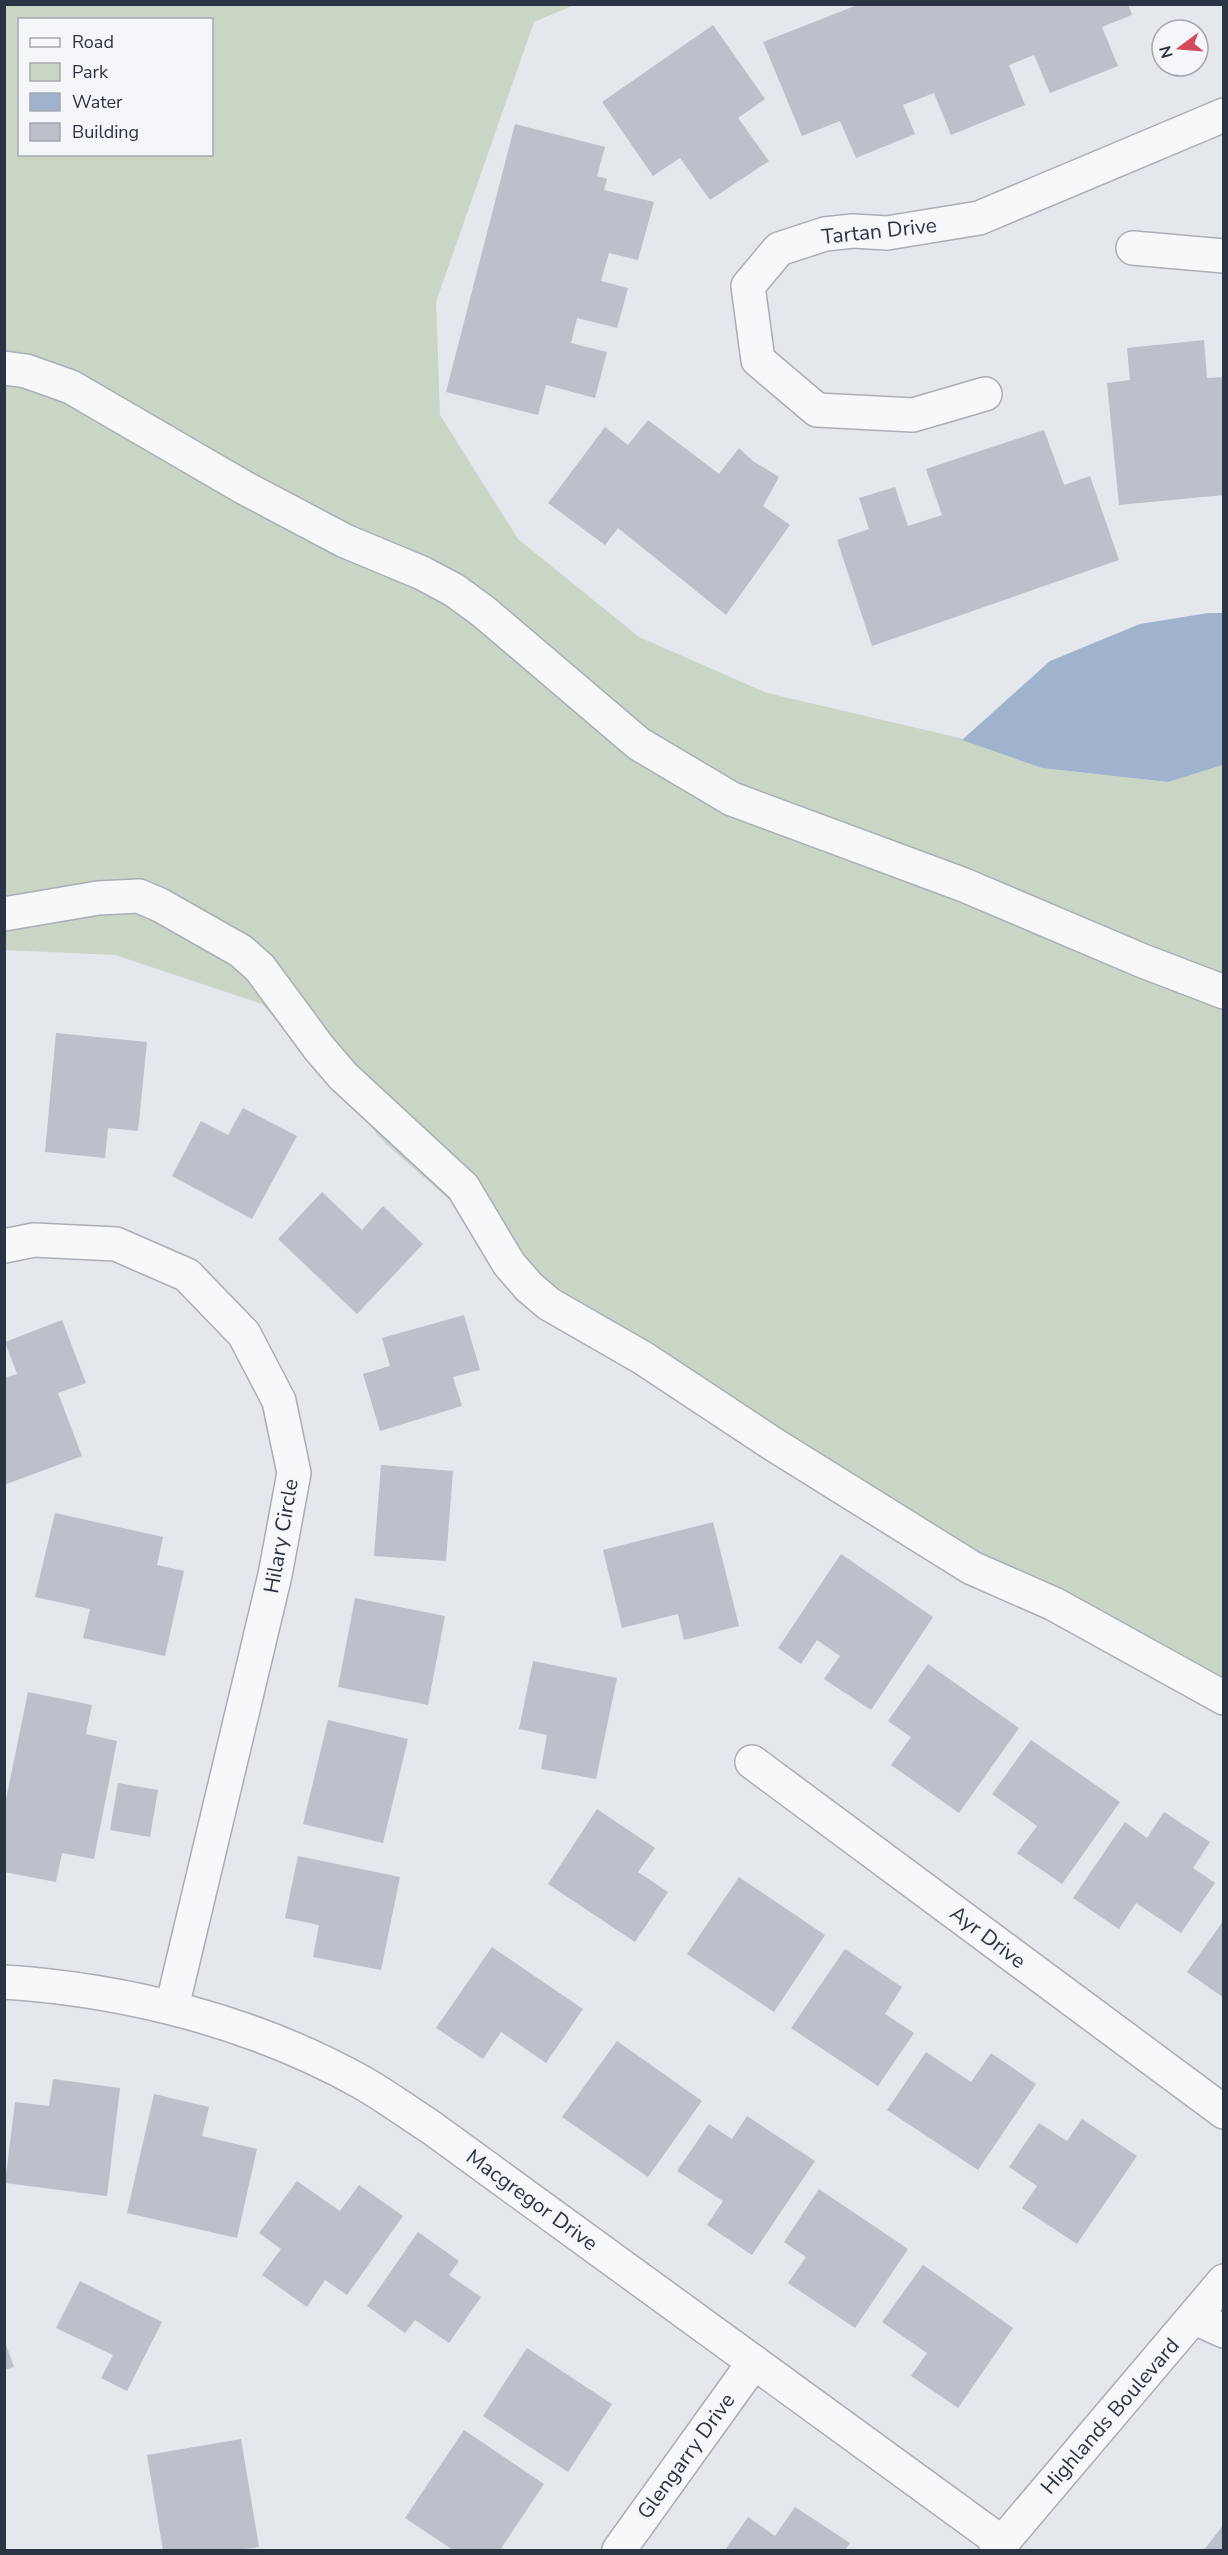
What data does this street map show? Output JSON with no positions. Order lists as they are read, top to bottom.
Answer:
{
  "streets": {
    "street": [
      "Tartan Drive",
      "Hilary Circle",
      "Ayr Drive",
      "Macgregor Drive",
      "Highlands Boulevard",
      "Glengarry Drive"
    ]
  },
  "crossings": [
    ["Hilary Circle", "Macgregor Drive"],
    ["Macgregor Drive", "Highlands Boulevard"],
    ["Macgregor Drive", "Glengarry Drive"]
  ],
  "legend": [
    "Road",
    "Park",
    "Water",
    "Building"
  ],
  "north": "left"
}
